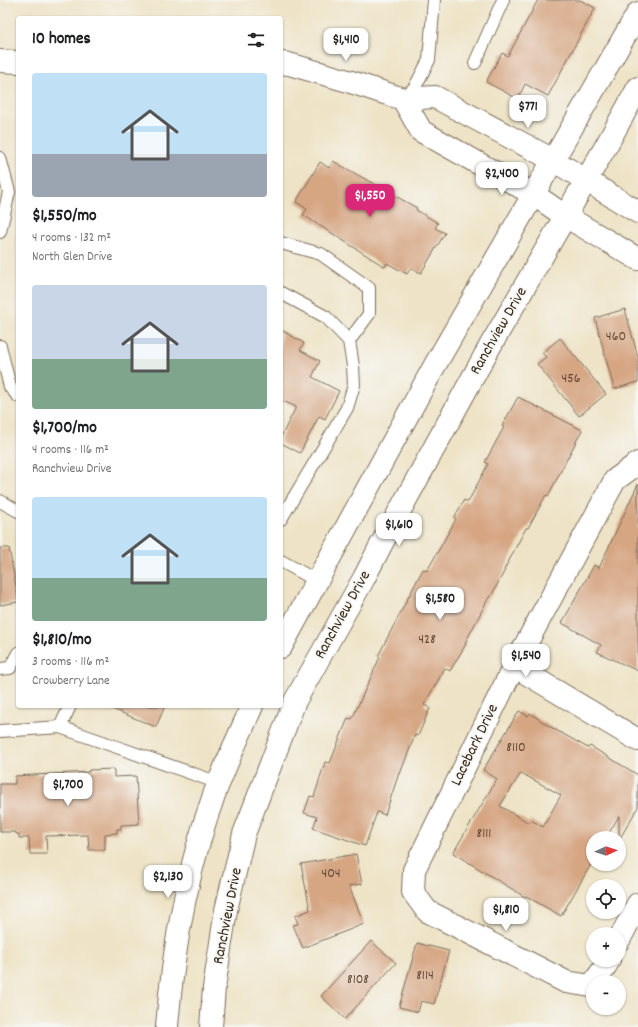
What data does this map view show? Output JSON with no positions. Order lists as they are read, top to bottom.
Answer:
{
  "streets": {
    "street": ["Ranchview Drive", "Lacebark Drive"]
  },
  "house_numbers": [
    "460",
    "456",
    "428",
    "8110",
    "8111",
    "404",
    "8114",
    "8108"
  ],
  "north": "right",
  "page": {
    "heading": "10 homes",
    "price": [
      "$1,410",
      "$771",
      "$2,400",
      "$1,550",
      "$1,610",
      "$1,580",
      "$1,540",
      "$1,700",
      "$2,130",
      "$1,810"
    ],
    "list": [
      {
        "name": "$1,550/mo",
        "note": "4 rooms · 132 m² · North Glen Drive"
      },
      {
        "name": "$1,700/mo",
        "note": "4 rooms · 116 m² · Ranchview Drive"
      },
      {
        "name": "$1,810/mo",
        "note": "3 rooms · 116 m² · Crowberry Lane"
      }
    ],
    "map_buttons": ["+", "−"]
  }
}
